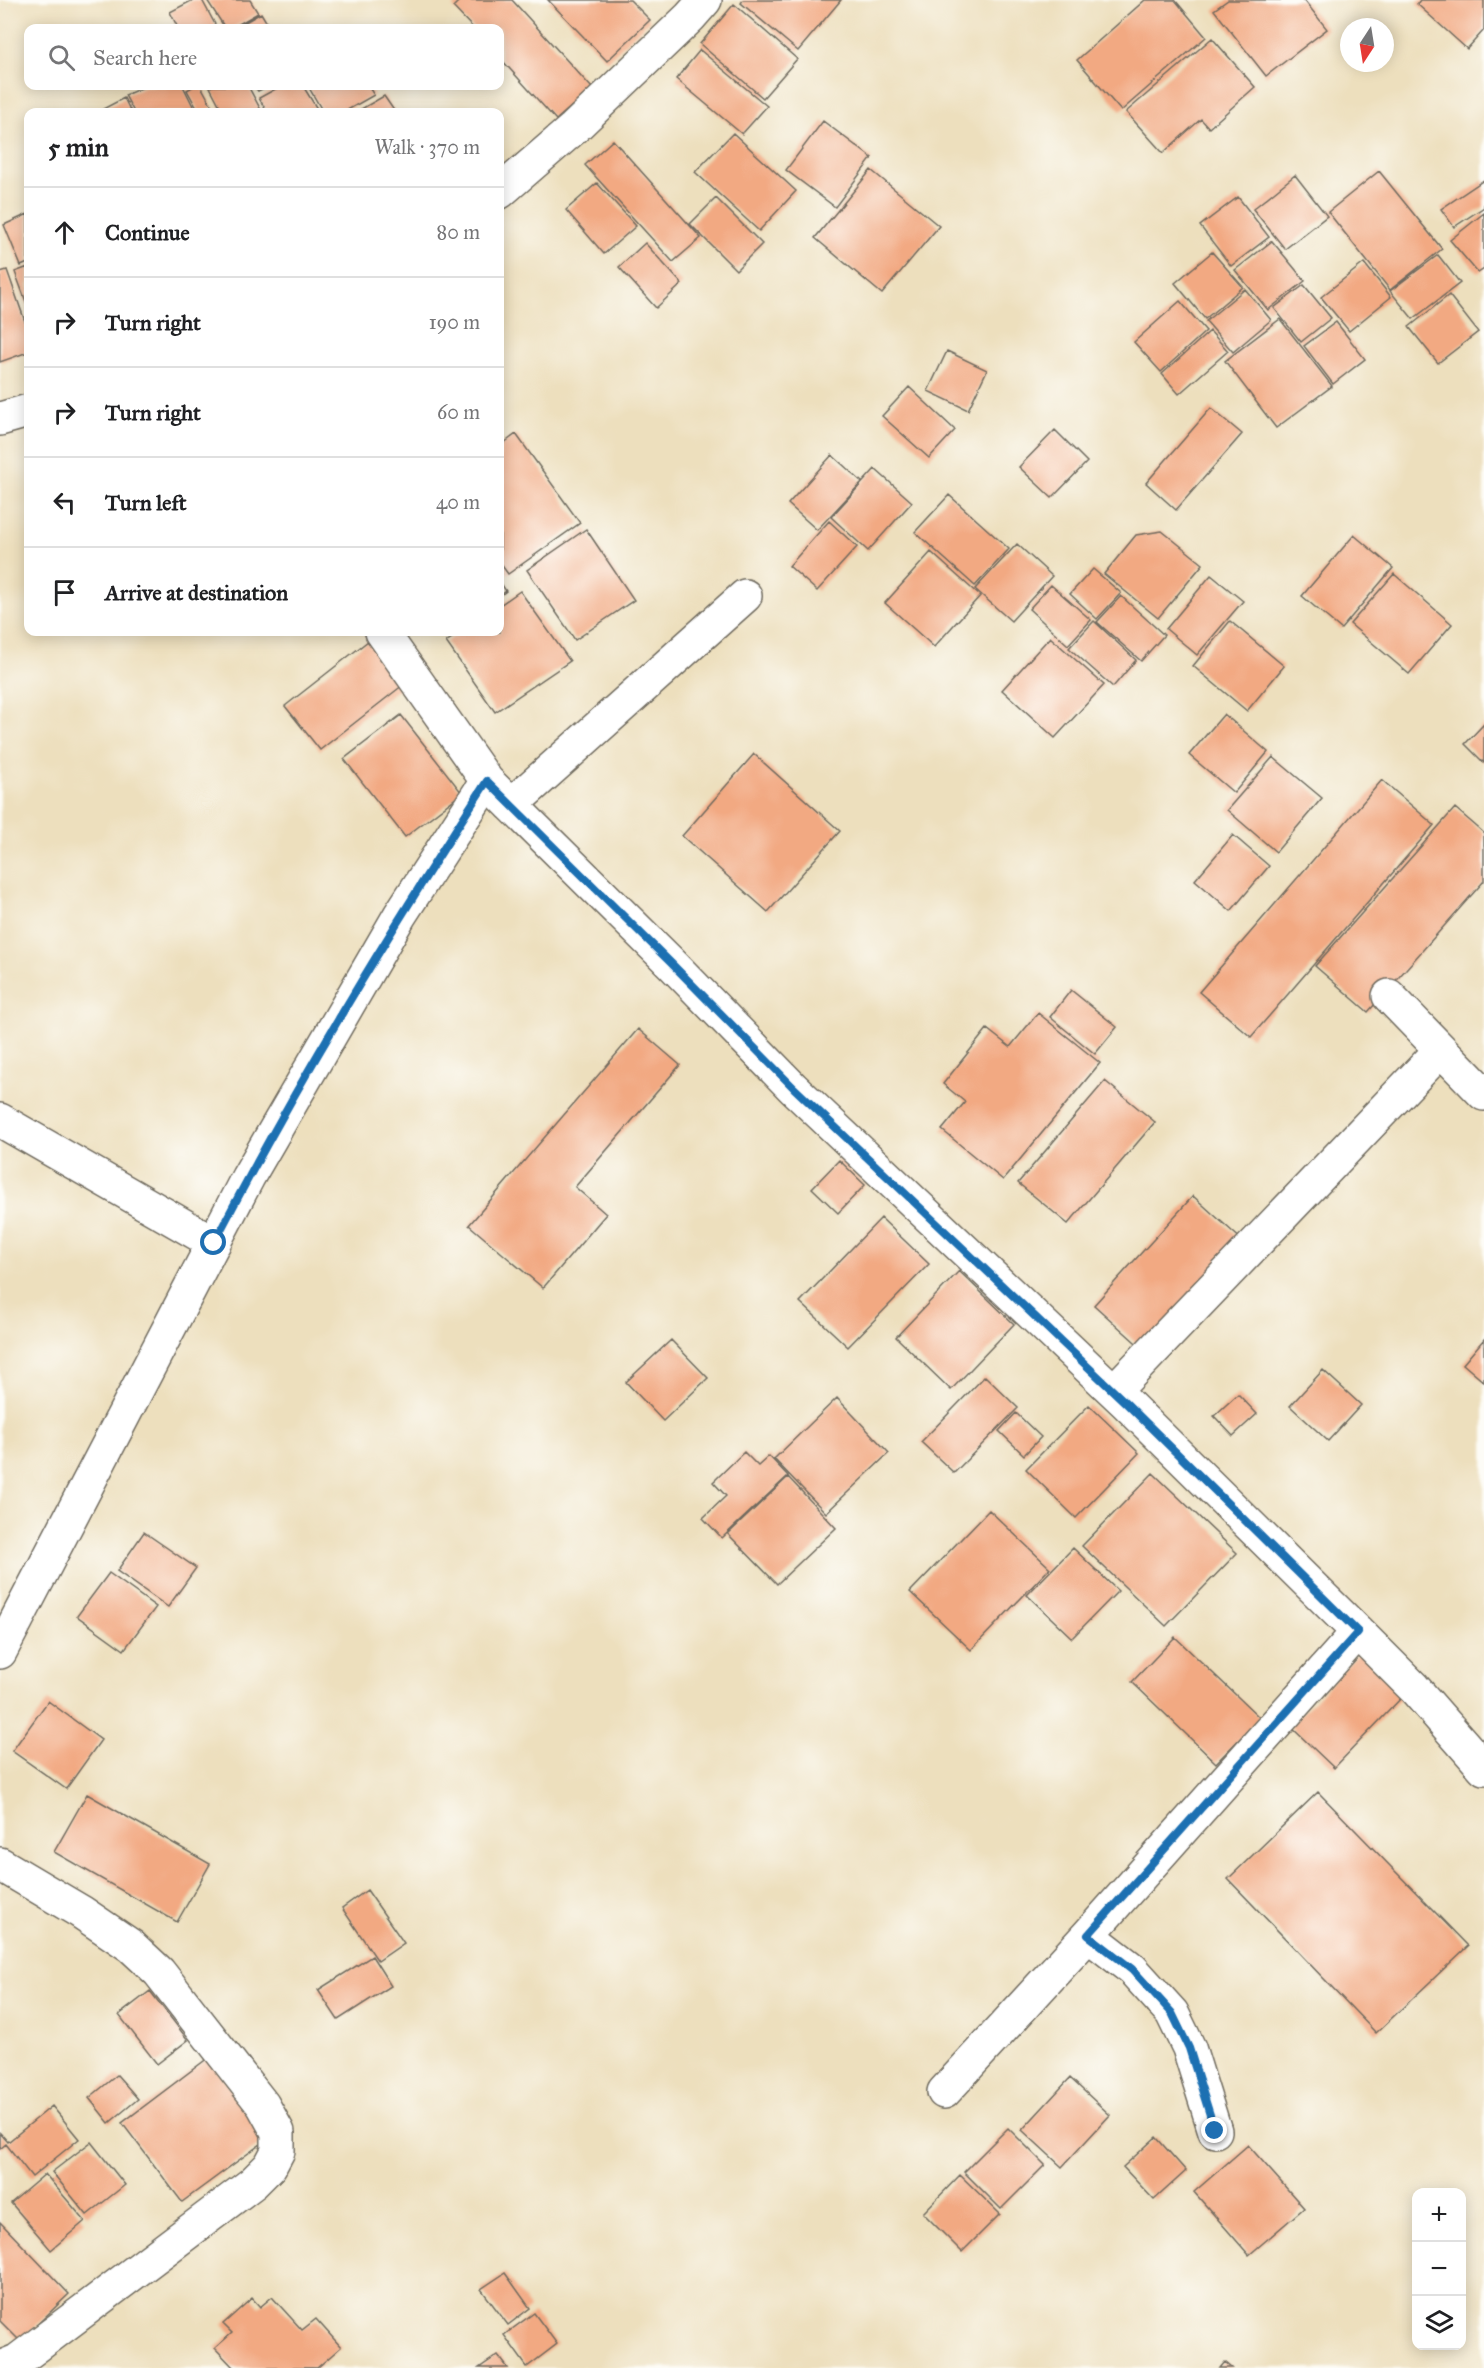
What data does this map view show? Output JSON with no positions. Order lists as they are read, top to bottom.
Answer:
{
  "north": "bottom",
  "page": {
    "search": "Search here",
    "heading": ["5 min", "Walk · 370 m"],
    "list": [
      ["Continue", "80 m"],
      ["Turn right", "190 m"],
      ["Turn right", "60 m"],
      ["Turn left", "40 m"],
      "Arrive at destination"
    ],
    "map_buttons": ["+", "−"]
  }
}
